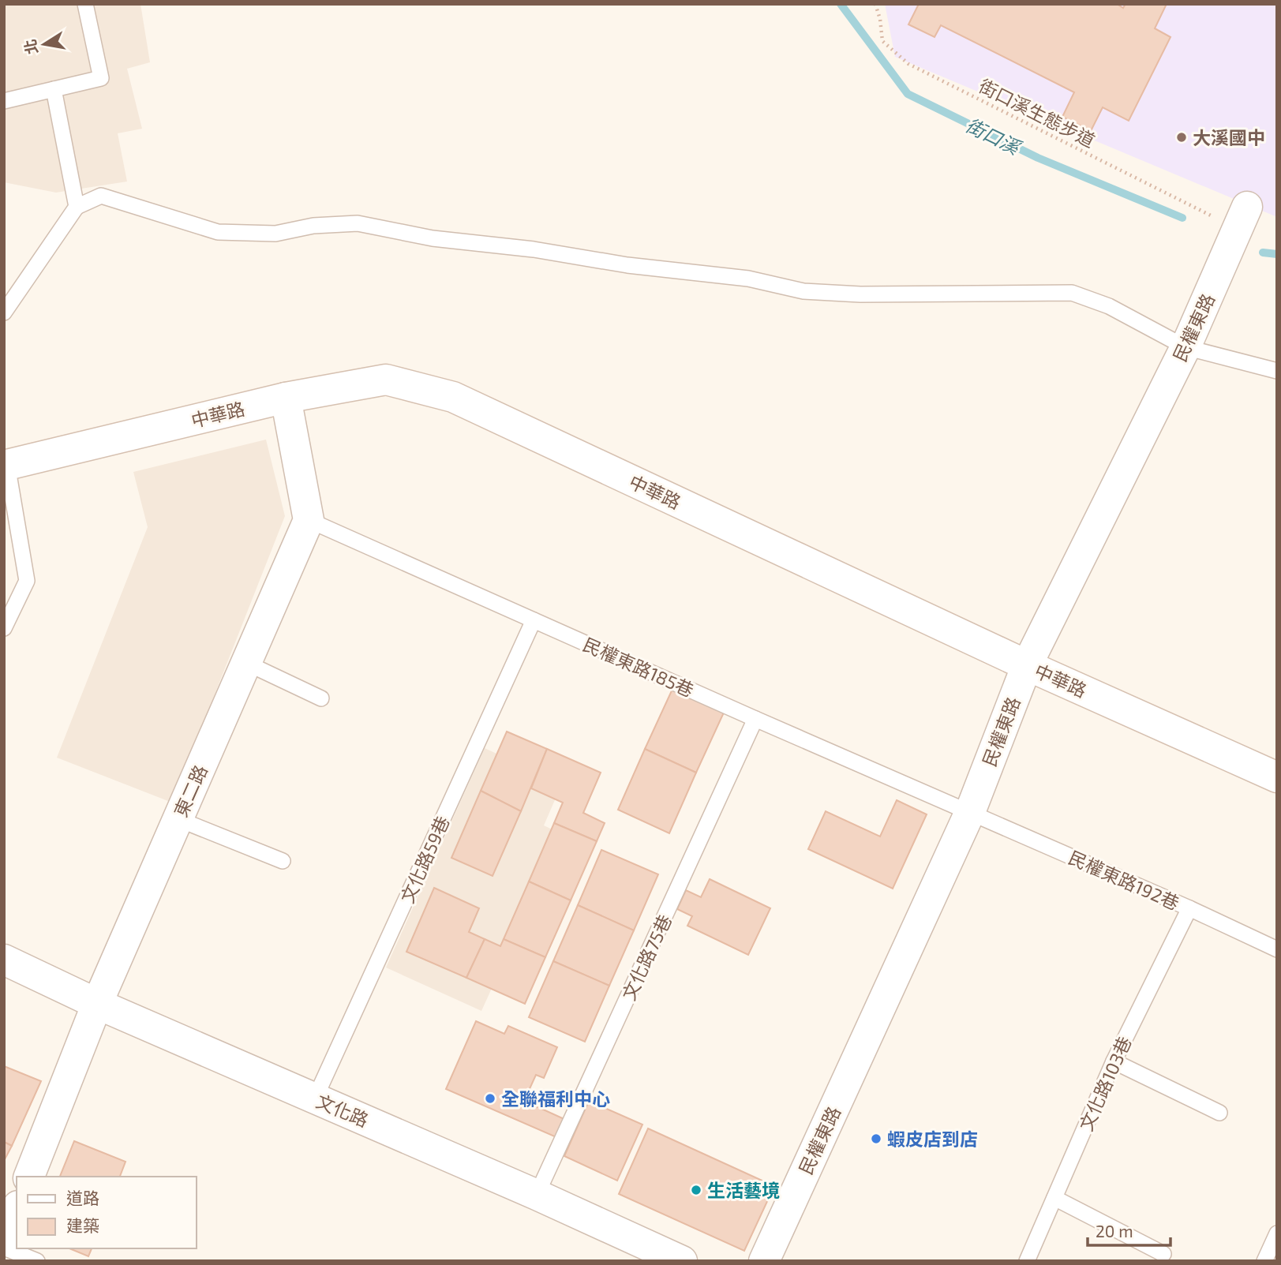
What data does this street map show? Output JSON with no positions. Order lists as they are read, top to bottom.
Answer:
{
  "streets": {
    "street": [
      "民權東路",
      "中華路",
      "東二路",
      "文化路"
    ],
    "lane": [
      "民權東路185巷",
      "文化路59巷",
      "民權東路192巷",
      "文化路75巷",
      "文化路103巷"
    ],
    "path": ["街口溪生態步道"]
  },
  "crossings": [
    ["民權東路", "中華路"],
    ["民權東路", "民權東路185巷"],
    ["民權東路", "民權東路192巷"],
    ["民權東路185巷", "東二路"],
    ["民權東路185巷", "文化路59巷"],
    ["民權東路185巷", "民權東路192巷"],
    ["民權東路185巷", "文化路75巷"],
    ["東二路", "文化路"],
    ["文化路59巷", "文化路"],
    ["民權東路192巷", "文化路103巷"],
    ["文化路75巷", "文化路"]
  ],
  "water": ["街口溪"],
  "places": [
    "大溪國中",
    "全聯福利中心",
    "蝦皮店到店",
    "生活藝境"
  ],
  "legend": ["道路", "建築"],
  "scale_bar": "20 m",
  "north": "left"
}
